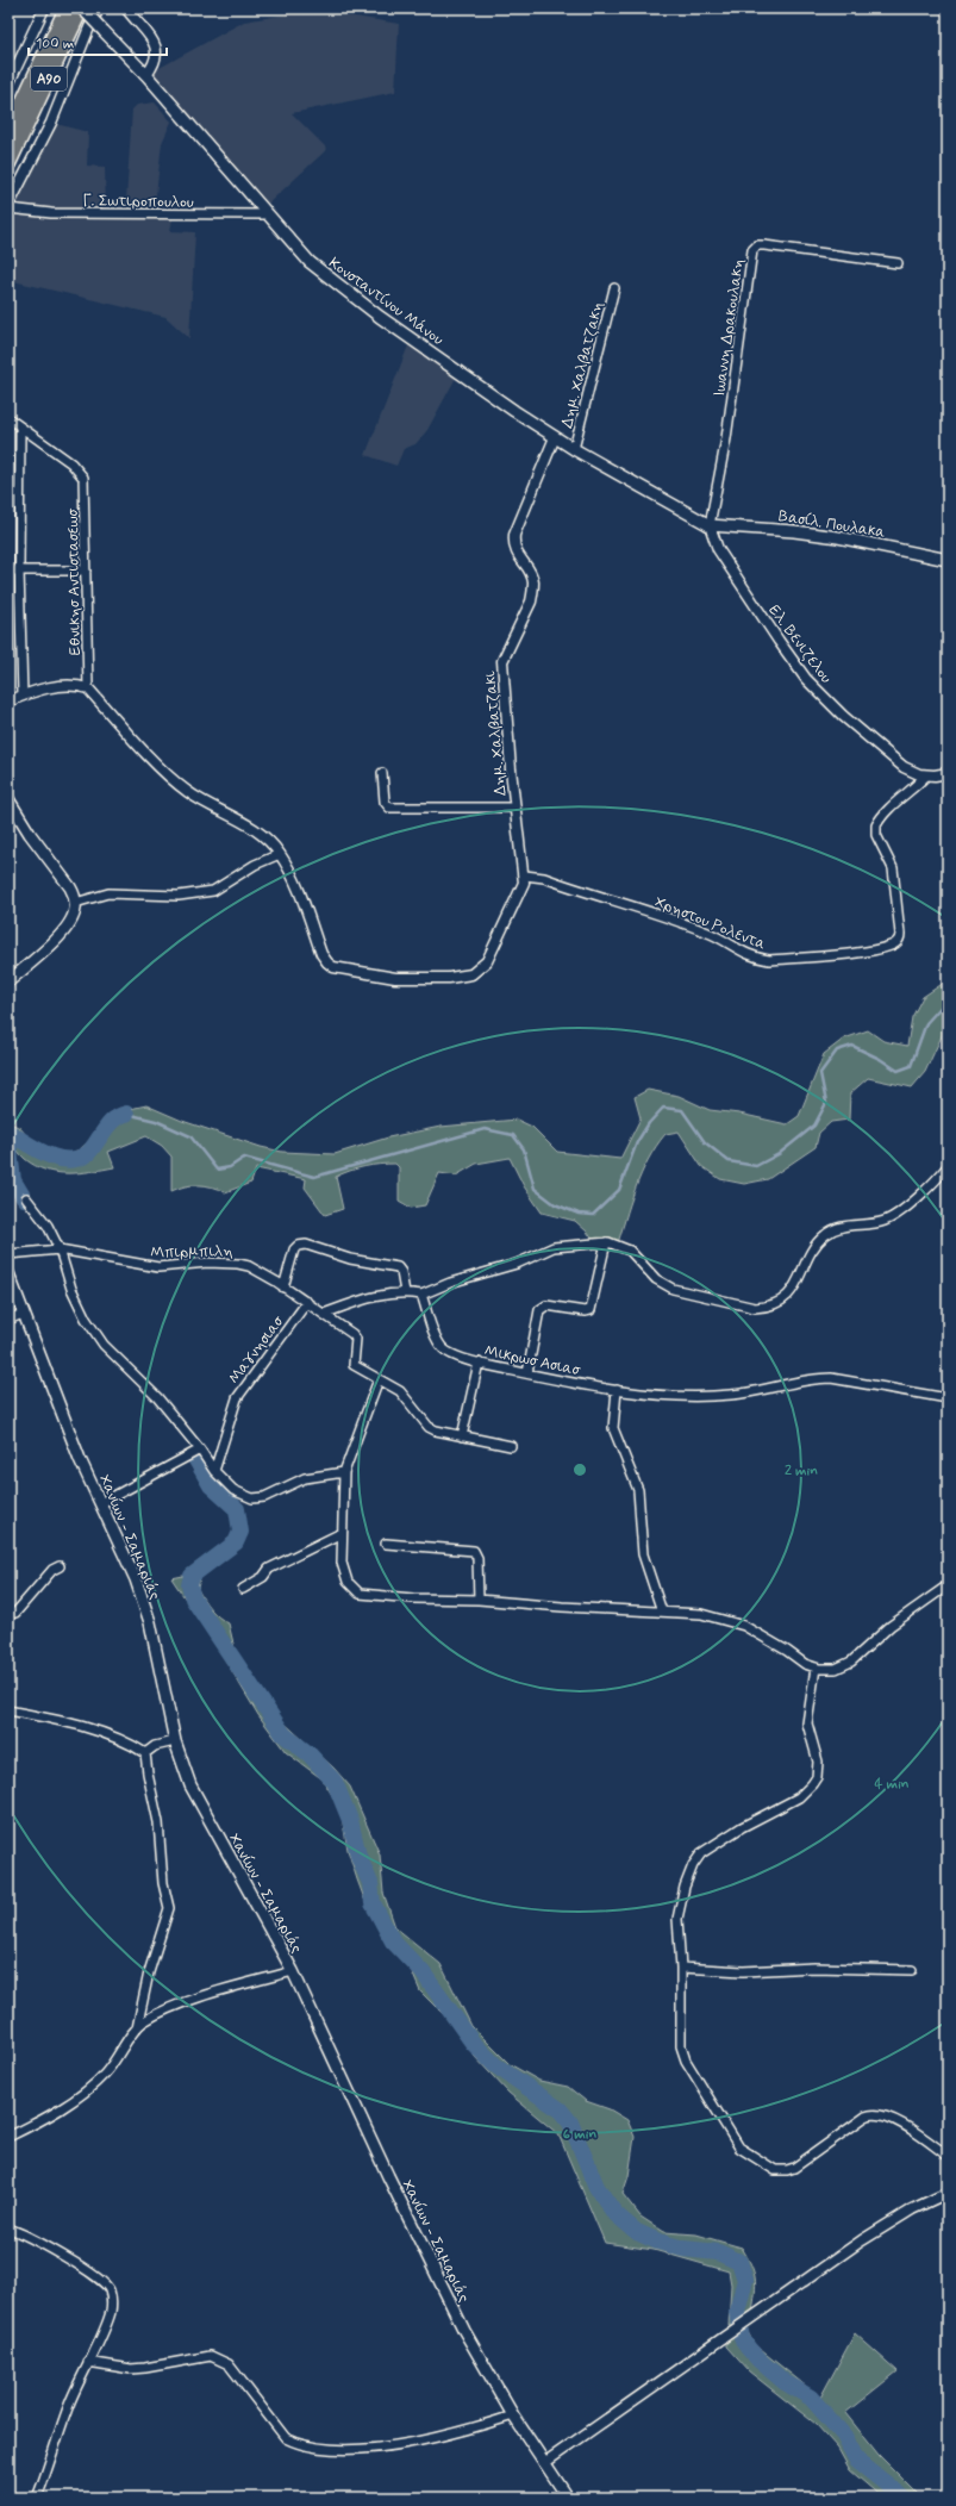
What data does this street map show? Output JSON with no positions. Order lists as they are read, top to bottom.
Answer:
{
  "streets": {
    "highway": ["Α90"],
    "main road": ["Κονσταντίνου Μάνου", "Βασίλ. Πουλακα", "Χανίων - Σαμαριάς"],
    "street": [
      "Γ. Σωτιροπουλου",
      "Ιωαννη Δρακουλακη",
      "Δημ. Χαλβατζακη",
      "Εθνικησ Αντιστασεωσ",
      "Ελ. Βενιζελου",
      "Δημ. Χαλβατζακι",
      "Χρηστου Ρολεντα",
      "Μπιρμπιλη",
      "Μαγνησιασ",
      "Μικρωσ Ασιασ"
    ]
  },
  "crossings": [
    ["Α90", "Κονσταντίνου Μάνου"],
    ["Γ. Σωτιροπουλου", "Κονσταντίνου Μάνου"],
    ["Κονσταντίνου Μάνου", "Ιωαννη Δρακουλακη"],
    ["Κονσταντίνου Μάνου", "Δημ. Χαλβατζακη"],
    ["Κονσταντίνου Μάνου", "Βασίλ. Πουλακα"],
    ["Κονσταντίνου Μάνου", "Ελ. Βενιζελου"],
    ["Κονσταντίνου Μάνου", "Δημ. Χαλβατζακι"],
    ["Ιωαννη Δρακουλακη", "Βασίλ. Πουλακα"],
    ["Ιωαννη Δρακουλακη", "Ελ. Βενιζελου"],
    ["Βασίλ. Πουλακα", "Ελ. Βενιζελου"],
    ["Ελ. Βενιζελου", "Χρηστου Ρολεντα"],
    ["Δημ. Χαλβατζακι", "Χρηστου Ρολεντα"],
    ["Μπιρμπιλη", "Μαγνησιασ"]
  ],
  "scale_bar": "100 m",
  "rings": ["2 min", "4 min", "6 min"]
}
